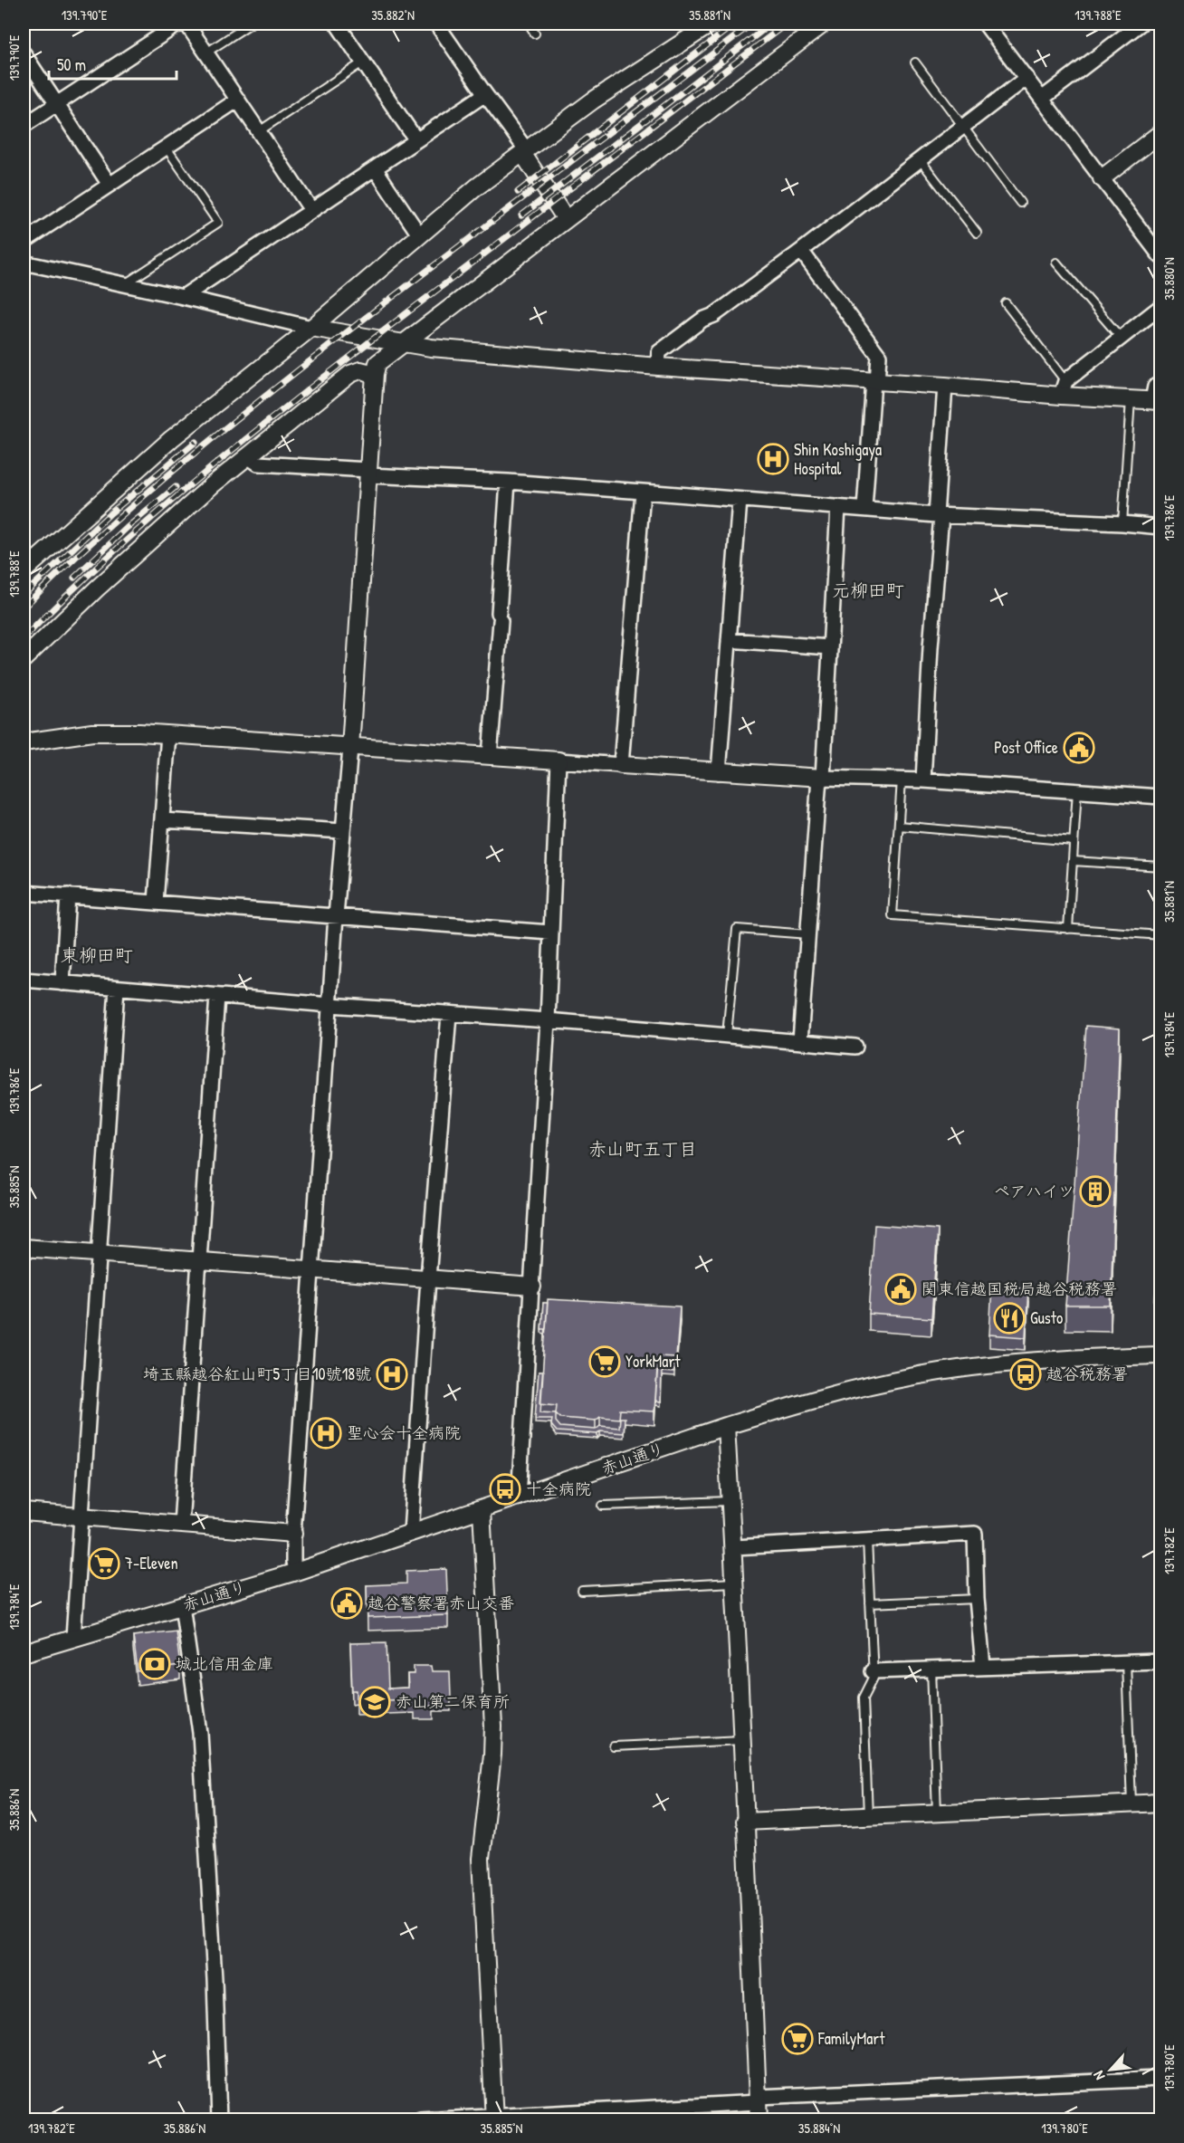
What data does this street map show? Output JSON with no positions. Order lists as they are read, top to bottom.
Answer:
{
  "streets": {
    "street": ["赤山通り"]
  },
  "districts": ["元柳田町", "東柳田町", "赤山町五丁目"],
  "places": {
    "hospital": ["Shin Koshigaya Hospital", "埼玉縣越谷紅山町5丁目10號18號", "聖心会十全病院"],
    "public building": ["Post Office", "関東信越国税局越谷税務署", "越谷警察署赤山交番"],
    "building": ["ペアハイツ"],
    "restaurant": ["Gusto"],
    "supermarket": ["YorkMart", "7-Eleven", "FamilyMart"],
    "bus stop": ["越谷税務署", "十全病院"],
    "bank": ["城北信用金庫"],
    "school or university": ["赤山第二保育所"]
  },
  "scale_bar": "50 m",
  "north": "bottom left",
  "coordinates": [
    "139.790°E",
    "35.882°N",
    "35.881°N",
    "139.788°E",
    "35.880°N",
    "139.786°E",
    "139.784°E",
    "35.885°N",
    "139.782°E",
    "35.886°N",
    "139.780°E",
    "35.884°N"
  ]
}
